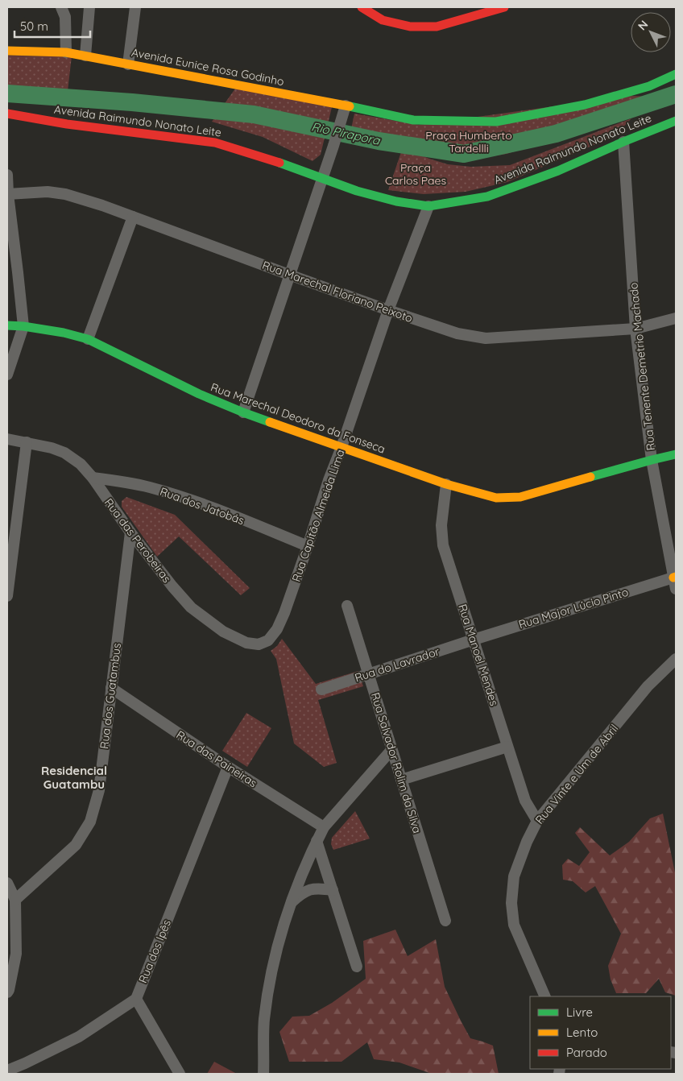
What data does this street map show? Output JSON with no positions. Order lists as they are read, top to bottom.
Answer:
{
  "streets": {
    "main road": ["Avenida Eunice Rosa Godinho", "Avenida Raimundo Nonato Leite", "Rua Marechal Deodoro da Fonseca"],
    "street": [
      "Rua Marechal Floriano Peixoto",
      "Rua Tenente Demetrio Machado",
      "Rua dos Jatobás",
      "Rua Capitão Almeida Lima",
      "Rua das Perobeiras",
      "Rua Major Lúcio Pinto",
      "Rua Manoel Mendes",
      "Rua do Lavrador",
      "Rua dos Guatambus",
      "Rua das Paineiras",
      "Rua Salvador Rolim da Silva",
      "Rua Vinte e Um de Abril",
      "Rua dos Ipês"
    ]
  },
  "crossings": [
    ["Avenida Raimundo Nonato Leite", "Rua Tenente Demetrio Machado"],
    ["Avenida Raimundo Nonato Leite", "Rua Capitão Almeida Lima"],
    ["Rua Marechal Floriano Peixoto", "Rua Tenente Demetrio Machado"],
    ["Rua Marechal Floriano Peixoto", "Rua Capitão Almeida Lima"],
    ["Rua Tenente Demetrio Machado", "Rua Marechal Deodoro da Fonseca"],
    ["Rua Tenente Demetrio Machado", "Rua Major Lúcio Pinto"],
    ["Rua Marechal Deodoro da Fonseca", "Rua Capitão Almeida Lima"],
    ["Rua Marechal Deodoro da Fonseca", "Rua Manoel Mendes"],
    ["Rua dos Jatobás", "Rua Capitão Almeida Lima"],
    ["Rua dos Jatobás", "Rua das Perobeiras"],
    ["Rua Capitão Almeida Lima", "Rua das Perobeiras"],
    ["Rua das Perobeiras", "Rua dos Guatambus"],
    ["Rua Major Lúcio Pinto", "Rua Manoel Mendes"],
    ["Rua Major Lúcio Pinto", "Rua do Lavrador"],
    ["Rua Manoel Mendes", "Rua do Lavrador"],
    ["Rua Manoel Mendes", "Rua Vinte e Um de Abril"],
    ["Rua do Lavrador", "Rua Salvador Rolim da Silva"],
    ["Rua dos Guatambus", "Rua das Paineiras"],
    ["Rua das Paineiras", "Rua dos Ipês"]
  ],
  "districts": ["Residencial Guatambu"],
  "water": ["Rio Pirapora"],
  "parks": ["Praça Humberto Tardellli", "Praça Carlos Paes"],
  "legend": ["Livre", "Lento", "Parado"],
  "scale_bar": "50 m",
  "north": "top left"
}
